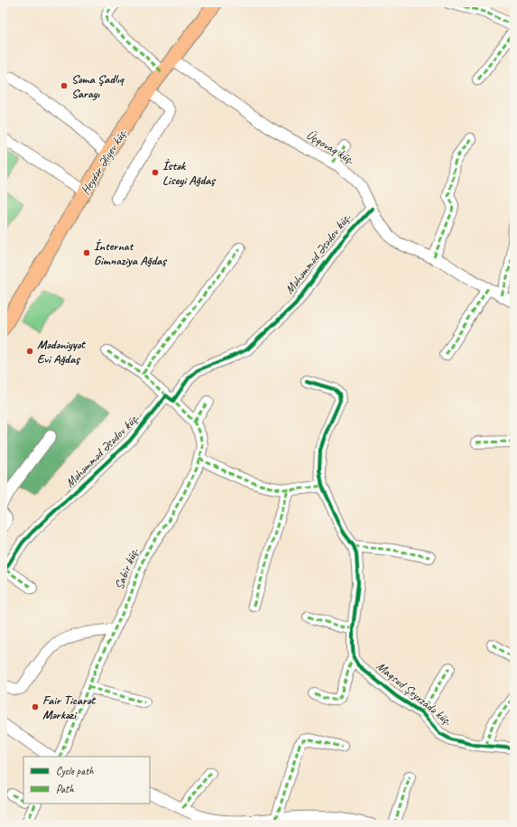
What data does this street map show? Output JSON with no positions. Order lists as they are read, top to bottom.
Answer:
{
  "streets": {
    "main road": ["Heydər Əliyev küç."],
    "street": [
      "Üçqovaq küç.",
      "Məhəmməd Əsədov küç.",
      "Sabir küç.",
      "Maqsud Şeyxzadə küç."
    ]
  },
  "crossings": [
    ["Üçqovaq küç.", "Heydər Əliyev küç."],
    ["Üçqovaq küç.", "Məhəmməd Əsədov küç."],
    ["Məhəmməd Əsədov küç.", "Sabir küç."]
  ],
  "places": [
    "Səma Şadlıq Sarayı",
    "İstək Liseyi Ağdaş",
    "İnternat Gimnaziya Ağdaş",
    "Mədəniyyət Evi Ağdaş",
    "Fair Ticarət Mərkəzi"
  ],
  "legend": ["Cycle path", "Path"]
}
